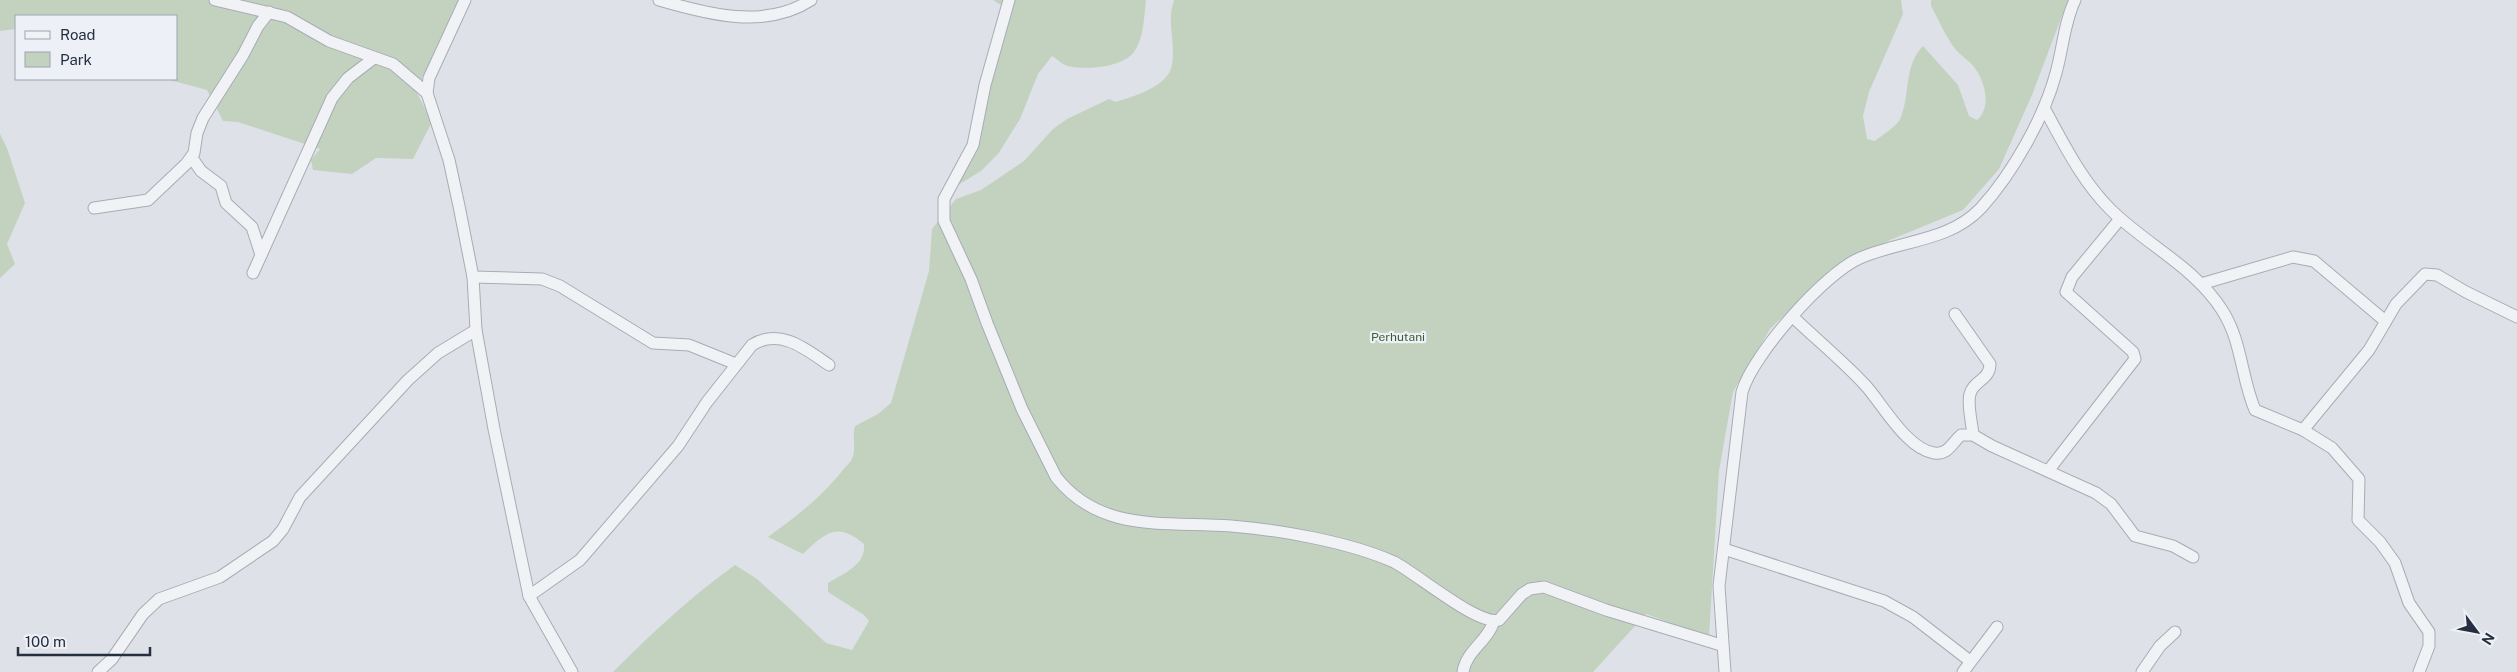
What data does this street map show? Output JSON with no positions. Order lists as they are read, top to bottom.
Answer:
{
  "parks": ["Perhutani"],
  "legend": ["Road", "Park"],
  "scale_bar": "100 m",
  "north": "bottom right"
}
